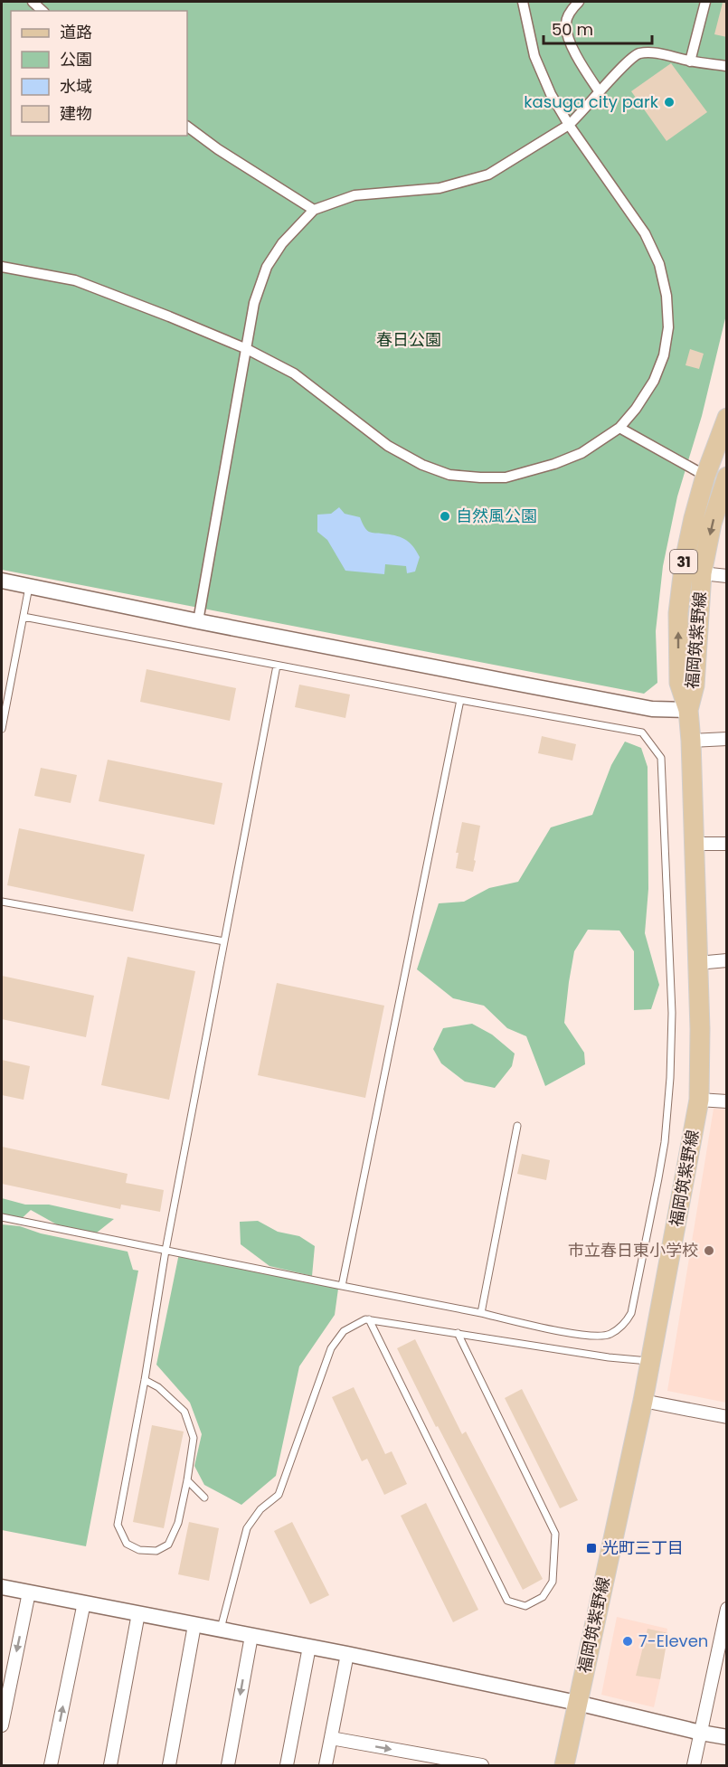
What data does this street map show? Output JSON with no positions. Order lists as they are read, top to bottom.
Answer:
{
  "streets": {
    "main road": ["31", "福岡筑紫野線"]
  },
  "parks": ["春日公園"],
  "places": {
    "other": [
      "kasuga city park",
      "自然風公園",
      "市立春日東小学校",
      "7-Eleven"
    ],
    "transit": ["光町三丁目"]
  },
  "legend": [
    "道路",
    "公園",
    "水域",
    "建物"
  ],
  "scale_bar": "50 m"
}
